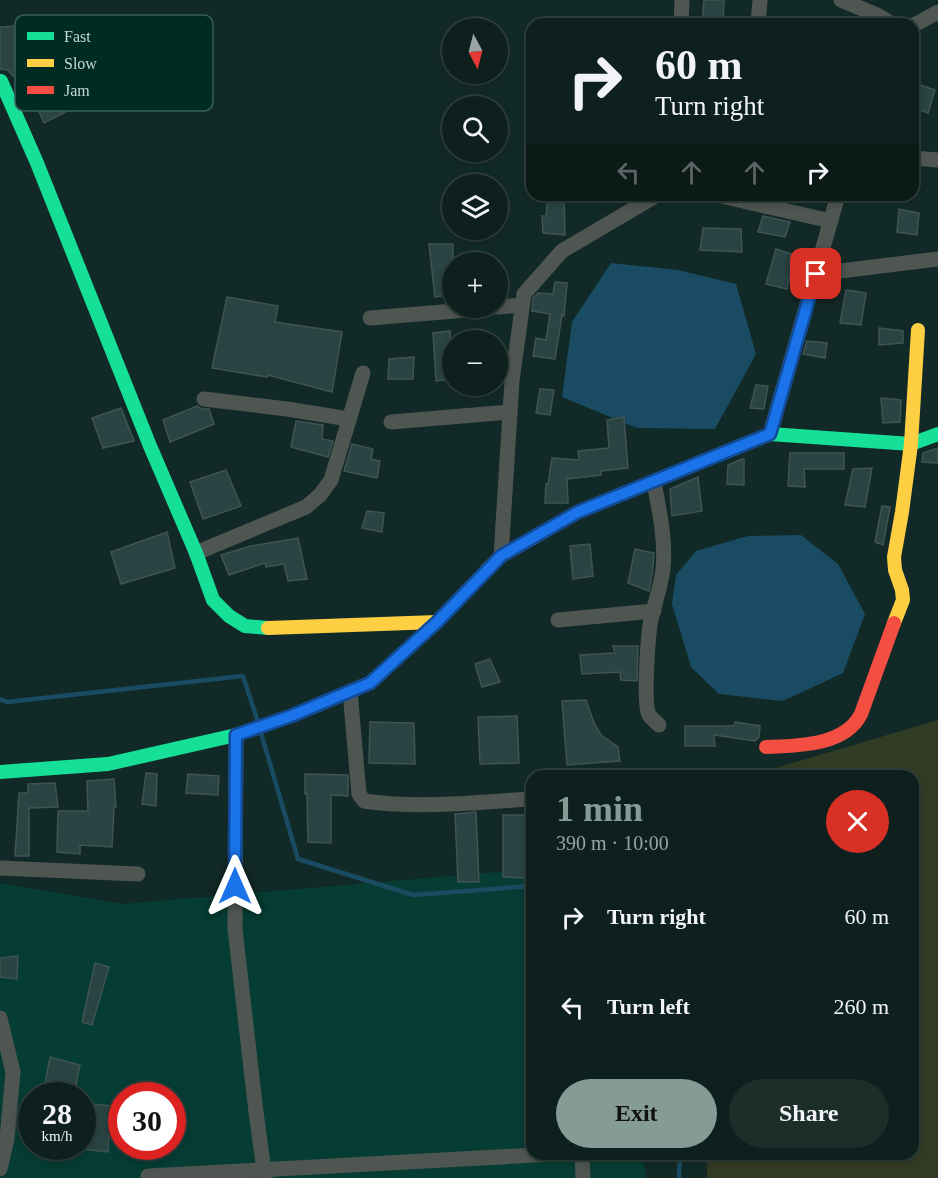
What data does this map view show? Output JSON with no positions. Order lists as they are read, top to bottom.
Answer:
{
  "legend": ["Fast", "Slow", "Jam"],
  "north": "bottom",
  "page": {
    "map_buttons": ["+", "−"],
    "turn": ["60 m", "Turn right"],
    "heading": ["1 min", "390 m · 10:00"],
    "list": [
      {
        "name": "Turn right",
        "value": "60 m"
      },
      {
        "name": "Turn left",
        "value": "260 m"
      }
    ],
    "buttons": ["Exit", "Share"],
    "speed": "28 km/h",
    "limit": "30"
  }
}
